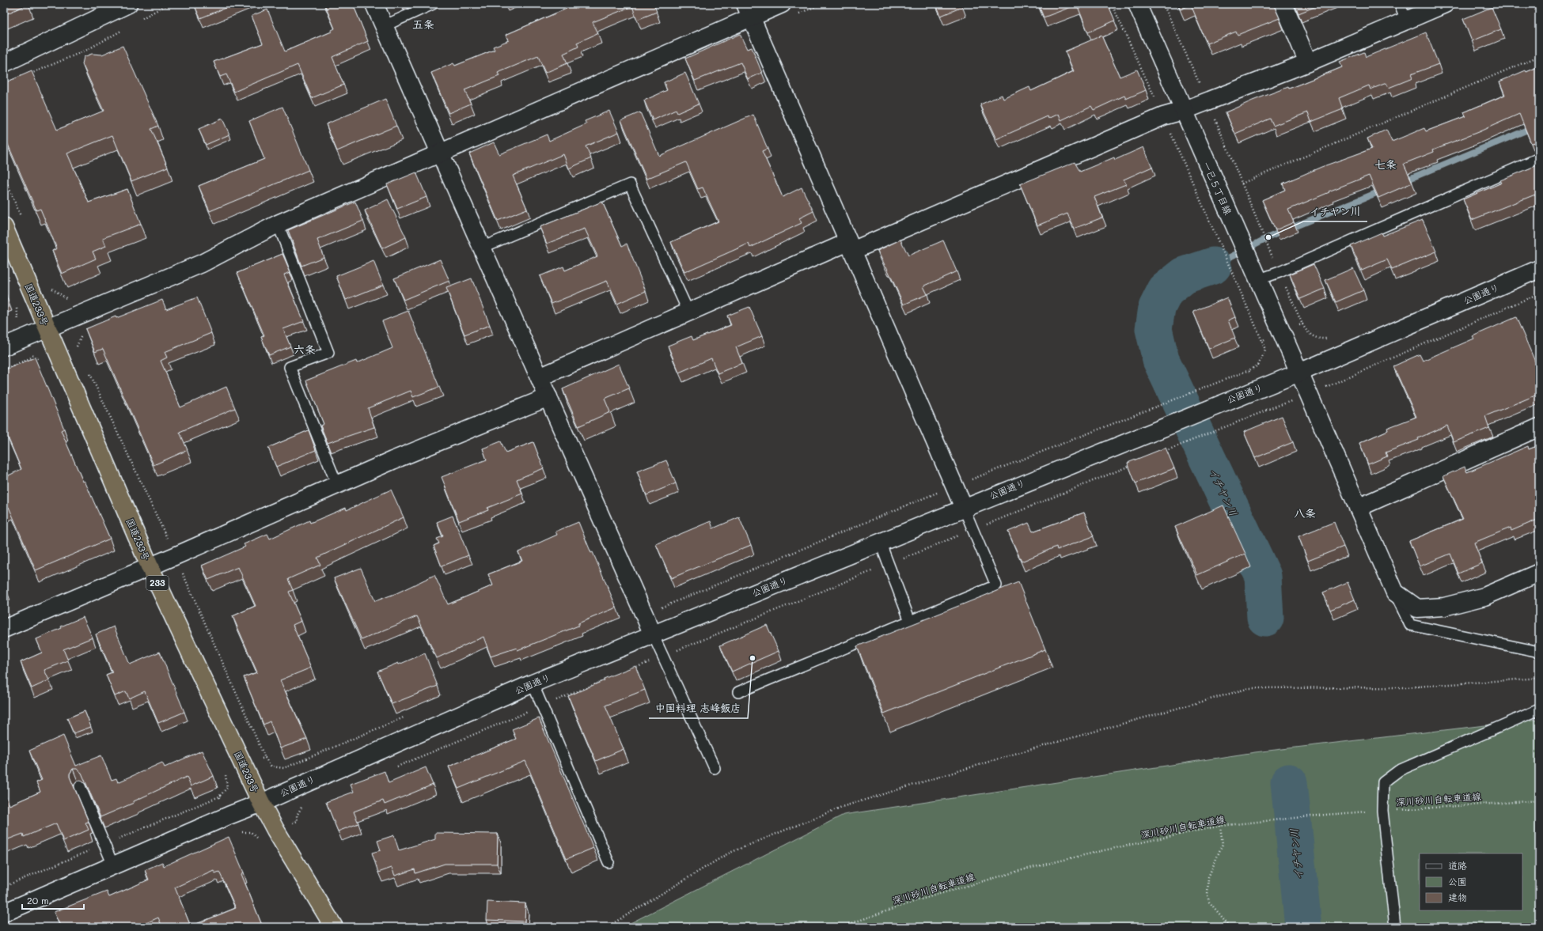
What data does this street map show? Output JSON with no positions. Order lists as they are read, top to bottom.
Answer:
{
  "streets": {
    "highway": ["国道233号", "233"],
    "street": ["一已５丁目線", "公園通り"],
    "path": ["深川砂川自転車道線"]
  },
  "crossings": [
    ["一已５丁目線", "公園通り"],
    ["公園通り", "国道233号"]
  ],
  "districts": [
    "五条",
    "七条",
    "六条",
    "八条"
  ],
  "water": ["イチヤン川"],
  "places": ["イチヤン川", "中国料理 志峰飯店"],
  "legend": ["道路", "公園", "建物"],
  "scale_bar": "20 m"
}
